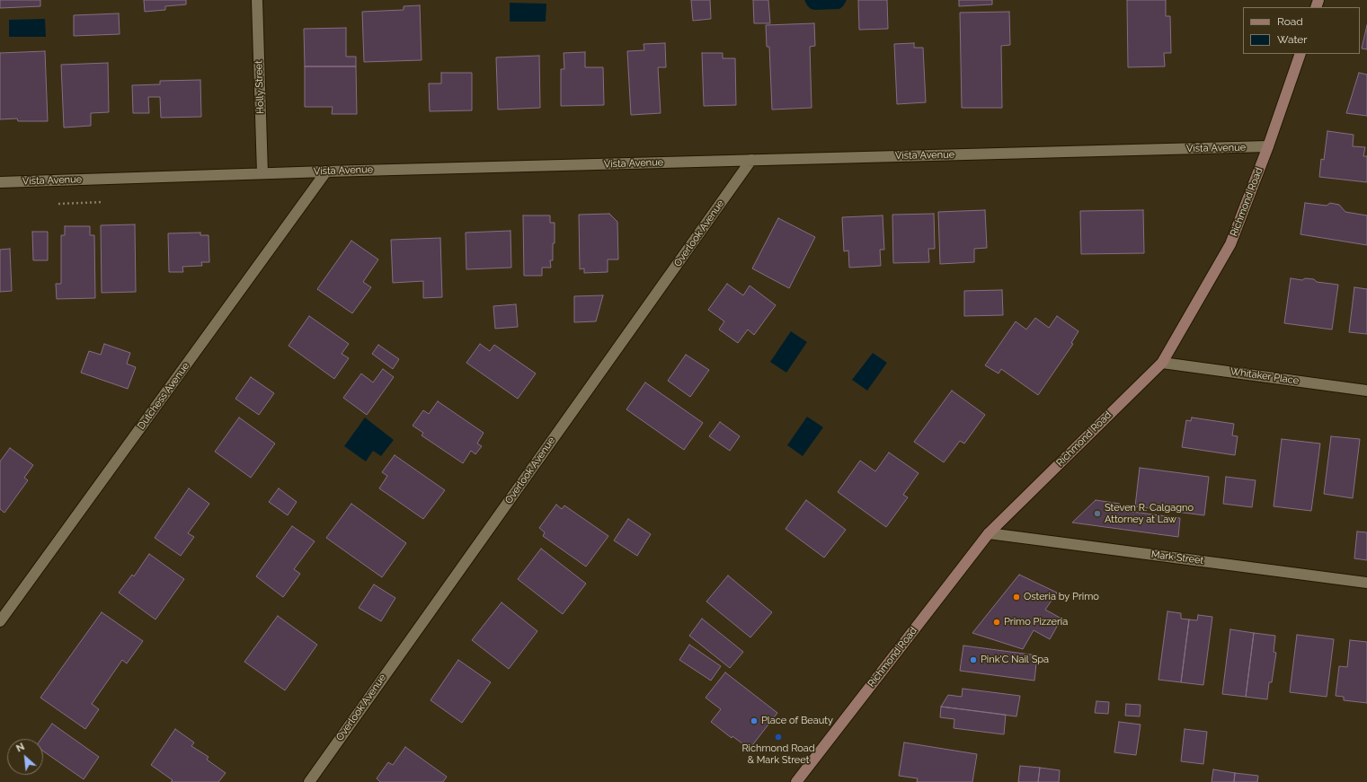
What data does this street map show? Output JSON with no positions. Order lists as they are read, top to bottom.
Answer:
{
  "streets": {
    "main road": ["Richmond Road"],
    "street": [
      "Holly Street",
      "Vista Avenue",
      "Overlook Avenue",
      "Whitaker Place",
      "Dutchess Avenue",
      "Mark Street"
    ]
  },
  "crossings": [
    ["Holly Street", "Vista Avenue"],
    ["Vista Avenue", "Richmond Road"],
    ["Vista Avenue", "Overlook Avenue"],
    ["Vista Avenue", "Dutchess Avenue"],
    ["Richmond Road", "Whitaker Place"],
    ["Richmond Road", "Mark Street"]
  ],
  "places": [
    "Steven R. Calgagno Attorney at Law",
    "Osteria by Primo",
    "Primo Pizzeria",
    "Pink'C Nail Spa",
    "Place of Beauty",
    "Richmond Road & Mark Street"
  ],
  "legend": ["Road", "Water"],
  "north": "top left"
}
